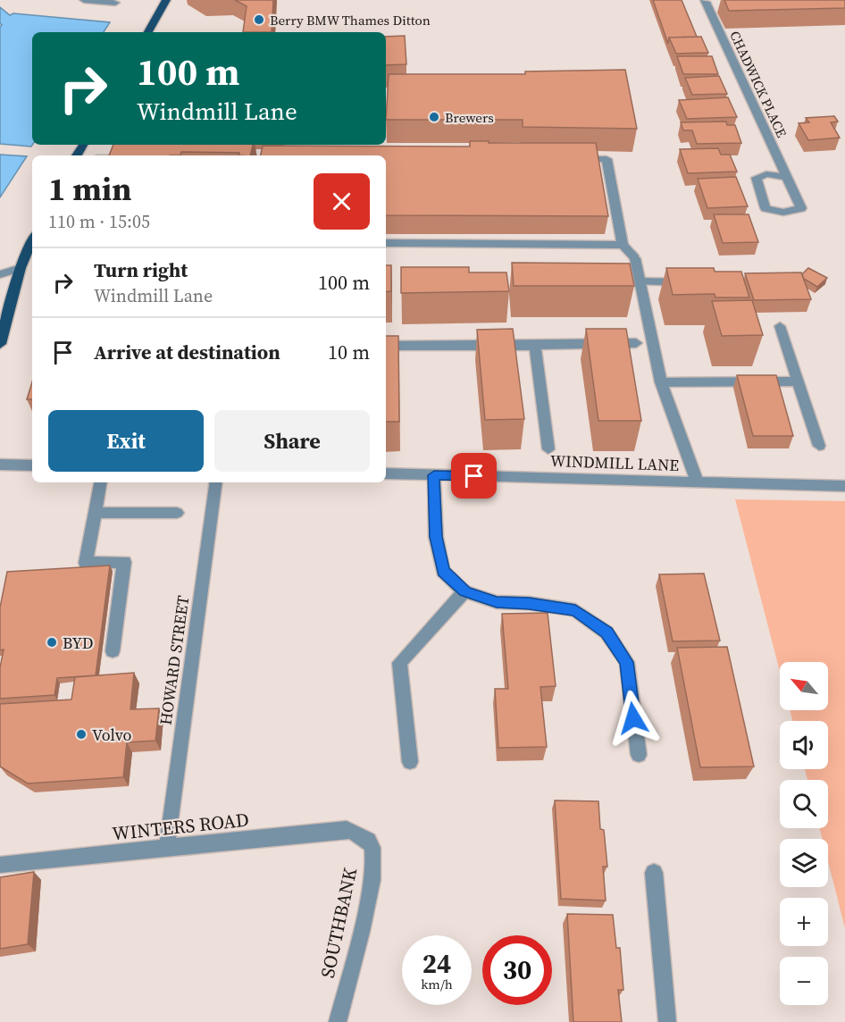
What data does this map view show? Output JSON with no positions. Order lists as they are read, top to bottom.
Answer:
{
  "streets": {
    "street": [
      "CHADWICK PLACE",
      "WINDMILL LANE",
      "HOWARD STREET",
      "WINTERS ROAD",
      "SOUTHBANK"
    ]
  },
  "crossings": [
    ["HOWARD STREET", "WINTERS ROAD"],
    ["WINTERS ROAD", "SOUTHBANK"]
  ],
  "places": [
    "Berry BMW Thames Ditton",
    "Brewers",
    "BYD",
    "Volvo"
  ],
  "north": "top left",
  "page": {
    "turn": ["100 m", "Windmill Lane"],
    "heading": ["1 min", "110 m · 15:05"],
    "list": [
      {
        "name": "Turn right",
        "note": "Windmill Lane",
        "value": "100 m"
      },
      {
        "name": "Arrive at destination",
        "value": "10 m"
      }
    ],
    "buttons": ["Exit", "Share"],
    "map_buttons": ["+", "−"],
    "speed": "24 km/h",
    "limit": "30"
  }
}
